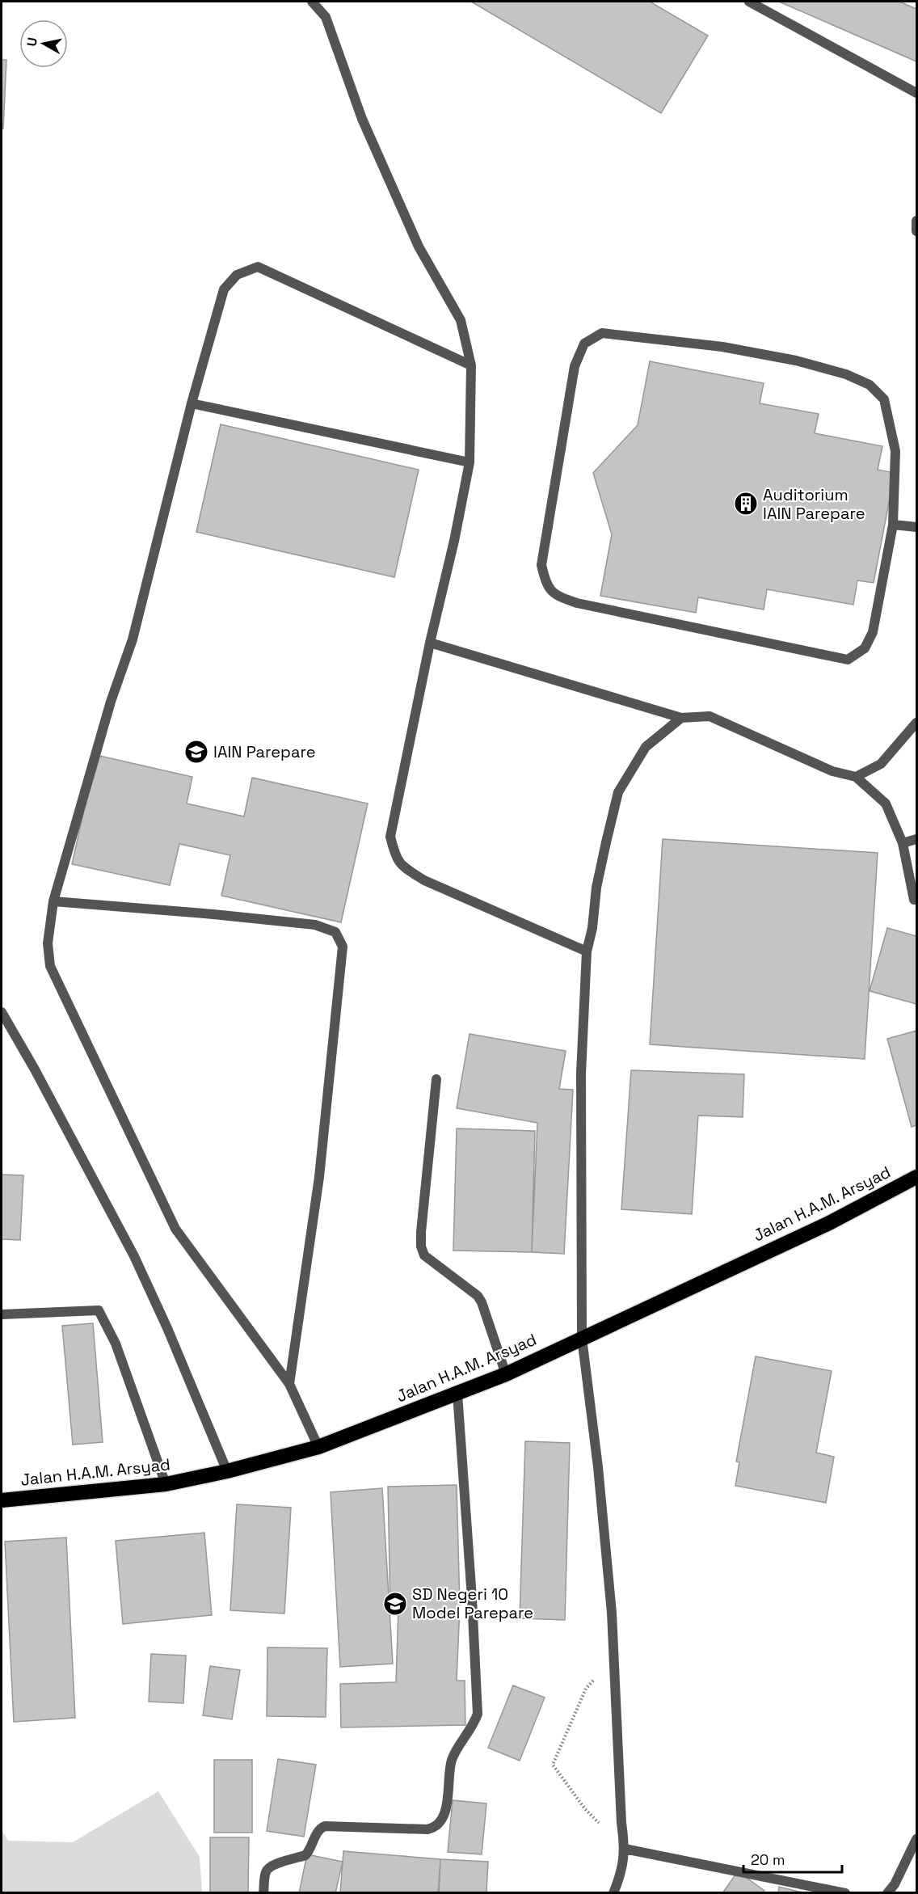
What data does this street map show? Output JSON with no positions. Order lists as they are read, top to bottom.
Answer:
{
  "streets": {
    "highway": ["Jalan H.A.M. Arsyad"]
  },
  "places": {
    "building": ["Auditorium IAIN Parepare"],
    "school or university": ["IAIN Parepare", "SD Negeri 10 Model Parepare"]
  },
  "scale_bar": "20 m",
  "north": "left"
}
